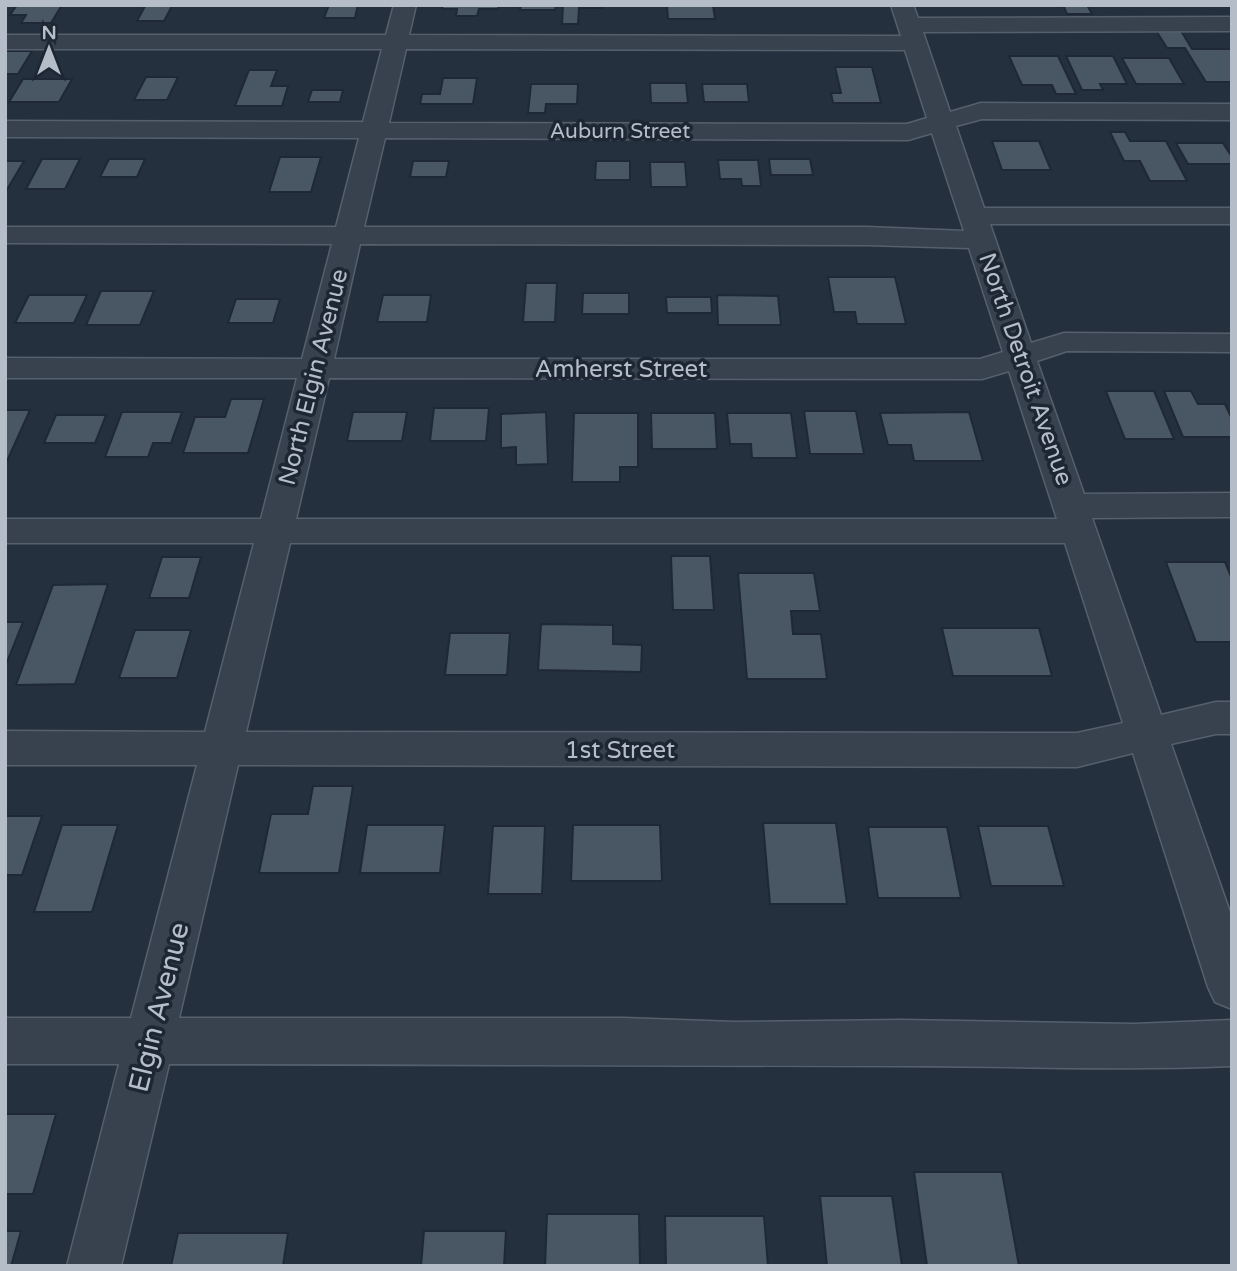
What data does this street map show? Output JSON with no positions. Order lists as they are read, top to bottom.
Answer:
{
  "streets": {
    "street": [
      "Auburn Street",
      "Amherst Street",
      "North Detroit Avenue",
      "North Elgin Avenue",
      "1st Street",
      "Elgin Avenue"
    ]
  },
  "crossings": [
    ["Auburn Street", "North Detroit Avenue"],
    ["Auburn Street", "North Elgin Avenue"],
    ["Amherst Street", "North Detroit Avenue"],
    ["Amherst Street", "North Elgin Avenue"],
    ["North Detroit Avenue", "1st Street"],
    ["North Elgin Avenue", "1st Street"],
    ["North Elgin Avenue", "Elgin Avenue"],
    ["1st Street", "Elgin Avenue"]
  ],
  "north": "top"
}
